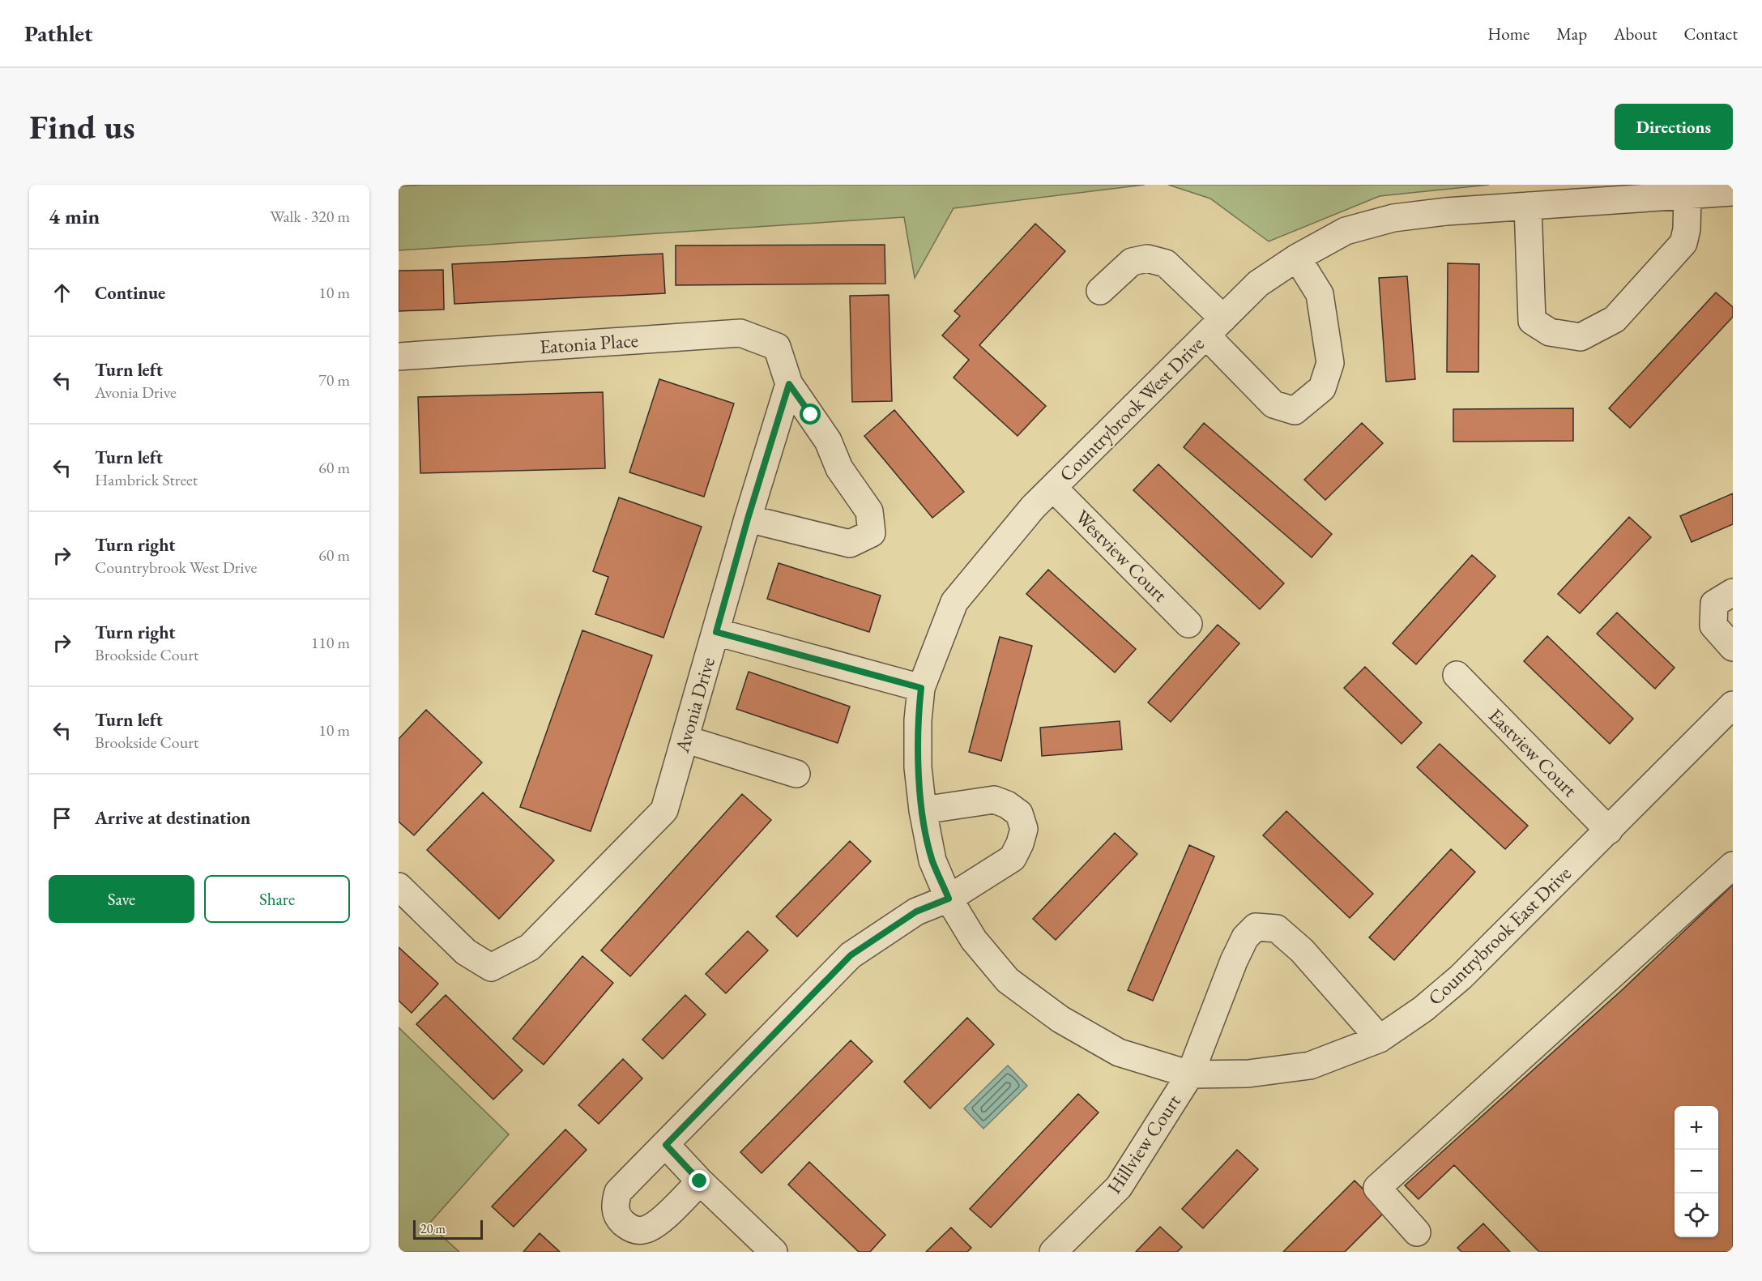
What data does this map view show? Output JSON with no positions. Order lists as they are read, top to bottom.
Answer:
{
  "streets": {
    "street": [
      "Eatonia Place",
      "Countrybrook West Drive",
      "Westview Court",
      "Avonia Drive",
      "Eastview Court",
      "Countrybrook East Drive",
      "Hillview Court"
    ]
  },
  "crossings": [
    ["Eatonia Place", "Avonia Drive"],
    ["Countrybrook West Drive", "Westview Court"],
    ["Countrybrook West Drive", "Countrybrook East Drive"],
    ["Eastview Court", "Countrybrook East Drive"],
    ["Countrybrook East Drive", "Hillview Court"]
  ],
  "scale_bar": "20 m",
  "page": {
    "header": "Pathlet",
    "nav": [
      "Home",
      "Map",
      "About",
      "Contact"
    ],
    "buttons": [
      "Directions",
      ["Save", "Share"]
    ],
    "title": "Find us",
    "heading": ["4 min", "Walk · 320 m"],
    "list": [
      ["Continue", "10 m"],
      ["Turn left", "Avonia Drive", "70 m"],
      ["Turn left", "Hambrick Street", "60 m"],
      ["Turn right", "Countrybrook West Drive", "60 m"],
      ["Turn right", "Brookside Court", "110 m"],
      ["Turn left", "Brookside Court", "10 m"],
      "Arrive at destination"
    ],
    "map_buttons": ["+", "−"],
    "scale": "20 m"
  }
}
